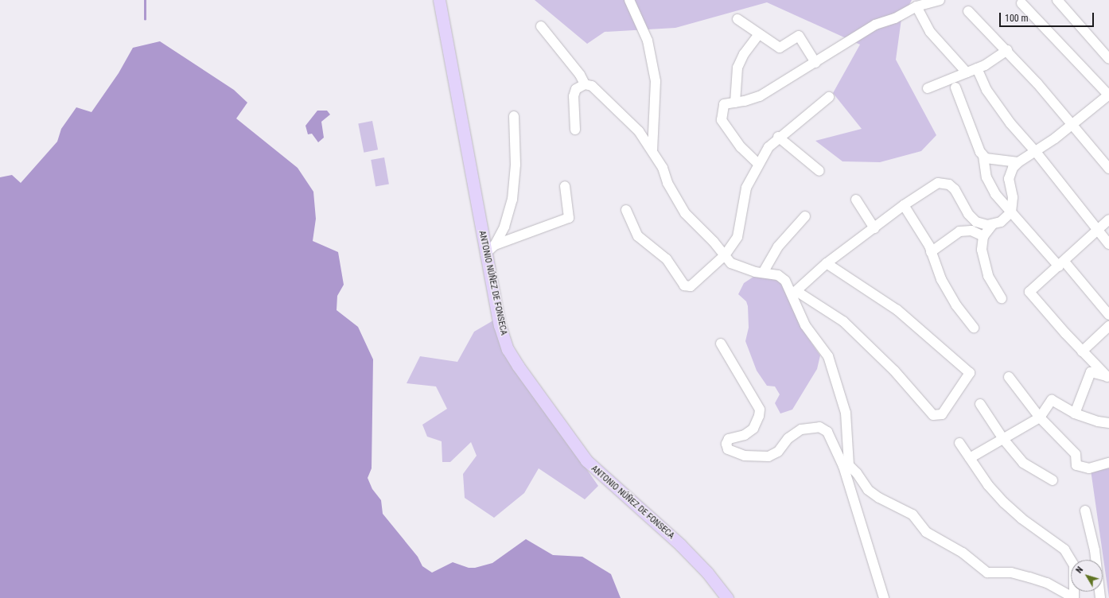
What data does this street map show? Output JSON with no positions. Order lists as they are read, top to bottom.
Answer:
{
  "streets": {
    "main road": ["ANTONIO NÚÑEZ DE FONSECA"]
  },
  "scale_bar": "100 m",
  "north": "top left"
}
